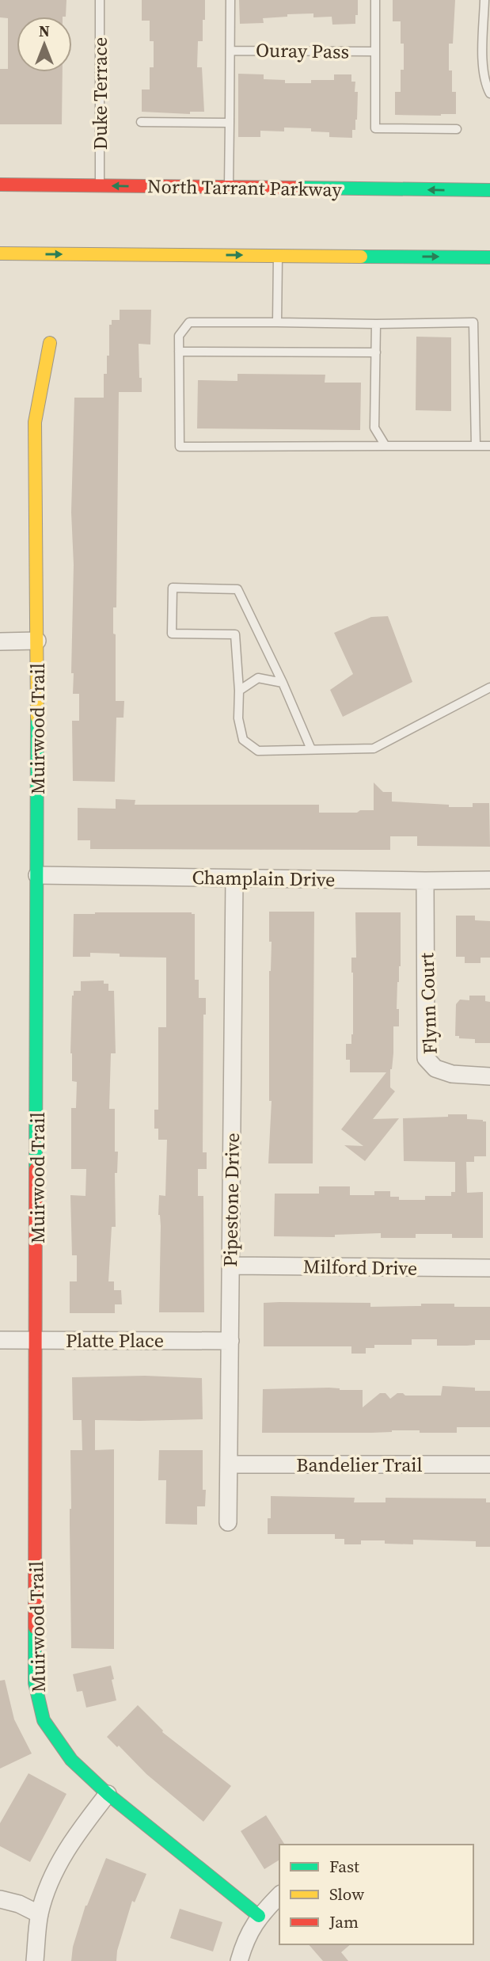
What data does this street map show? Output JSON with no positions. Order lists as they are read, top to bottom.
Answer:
{
  "streets": {
    "street": [
      "North Tarrant Parkway",
      "Muirwood Trail",
      "Champlain Drive",
      "Flynn Court",
      "Pipestone Drive",
      "Milford Drive",
      "Platte Place",
      "Bandelier Trail"
    ],
    "lane": ["Ouray Pass", "Duke Terrace"]
  },
  "crossings": [
    ["Duke Terrace", "North Tarrant Parkway"],
    ["Muirwood Trail", "Champlain Drive"],
    ["Muirwood Trail", "Platte Place"],
    ["Champlain Drive", "Flynn Court"],
    ["Champlain Drive", "Pipestone Drive"],
    ["Pipestone Drive", "Milford Drive"],
    ["Pipestone Drive", "Platte Place"],
    ["Pipestone Drive", "Bandelier Trail"]
  ],
  "legend": ["Fast", "Slow", "Jam"],
  "north": "top"
}
